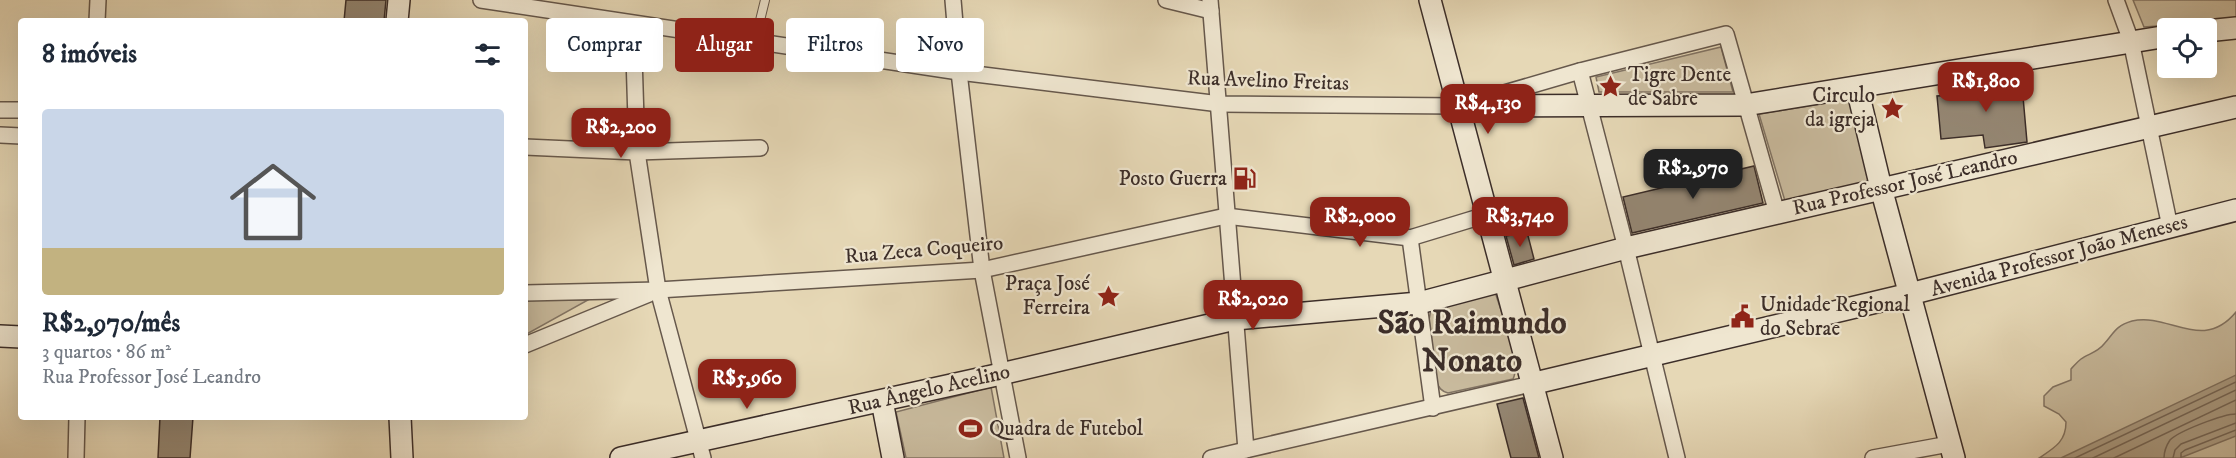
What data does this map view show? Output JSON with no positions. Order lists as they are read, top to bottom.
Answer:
{
  "streets": {
    "main road": ["Rua Professor José Leandro", "Avenida Professor João Meneses", "Rua Ângelo Acelino"],
    "street": ["Rua Avelino Freitas", "Rua Zeca Coqueiro"]
  },
  "crossings": [
    ["Rua Professor José Leandro", "Rua Ângelo Acelino"]
  ],
  "districts": ["São Raimundo Nonato"],
  "places": {
    "place": ["Tigre Dente de Sabre", "Circulo da igreja", "Praça José Ferreira"],
    "fuel station": ["Posto Guerra"],
    "public building": ["Unidade Regional do Sebrae"],
    "sports": ["Quadra de Futebol"]
  },
  "page": {
    "chip": [
      "Comprar",
      "Alugar",
      "Filtros",
      "Novo"
    ],
    "heading": "8 imóveis",
    "price": [
      "R$1,800",
      "R$4,130",
      "R$2,200",
      "R$2,970",
      "R$2,000",
      "R$3,740",
      "R$2,020",
      "R$5,960"
    ],
    "list": [
      {
        "name": "R$2,970/mês",
        "note": "3 quartos · 86 m² · Rua Professor José Leandro"
      }
    ]
  }
}
